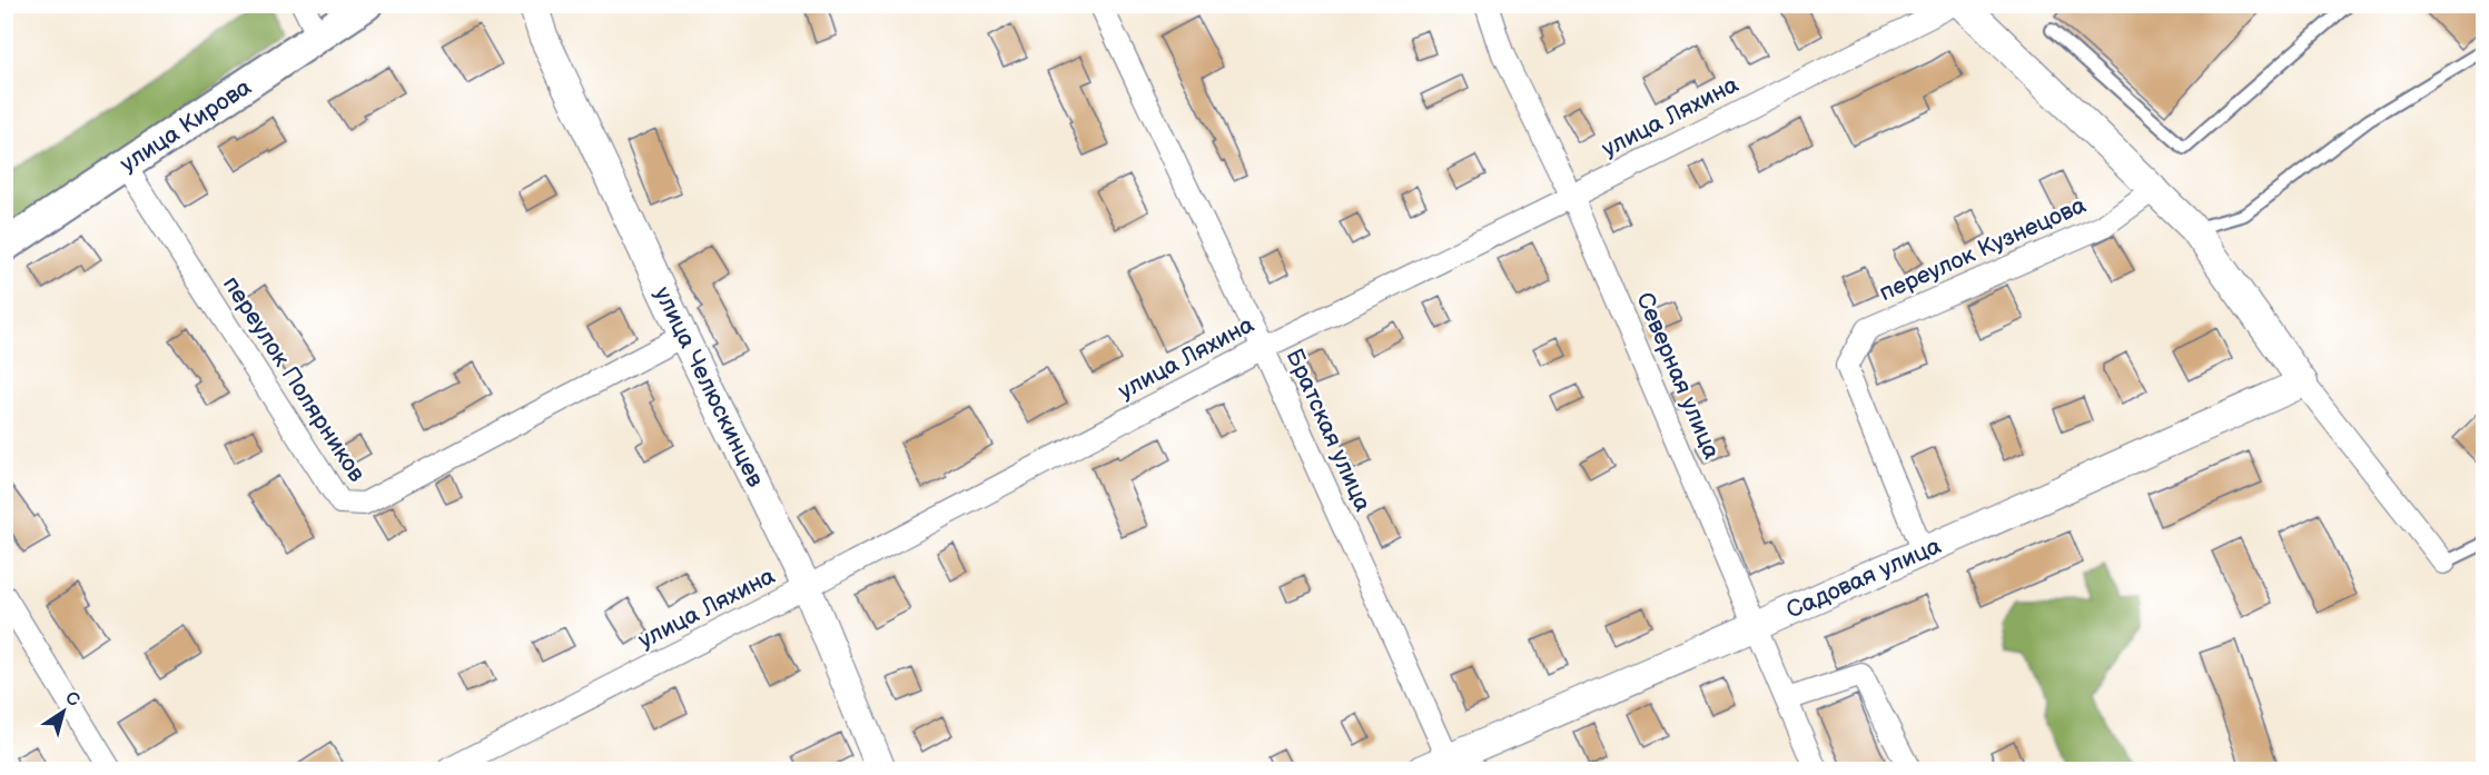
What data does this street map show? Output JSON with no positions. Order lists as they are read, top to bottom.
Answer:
{
  "streets": {
    "main road": ["улица Кирова"],
    "street": [
      "улица Ляхина",
      "переулок Кузнецова",
      "Северная улица",
      "переулок Полярников",
      "улица Челюскинцев",
      "Братская улица",
      "Садовая улица"
    ]
  },
  "crossings": [
    ["улица Ляхина", "Северная улица"],
    ["улица Ляхина", "улица Челюскинцев"],
    ["улица Ляхина", "Братская улица"],
    ["улица Кирова", "переулок Полярников"],
    ["переулок Кузнецова", "Садовая улица"],
    ["Северная улица", "Садовая улица"],
    ["переулок Полярников", "улица Челюскинцев"],
    ["Братская улица", "Садовая улица"]
  ],
  "north": "top right"
}
